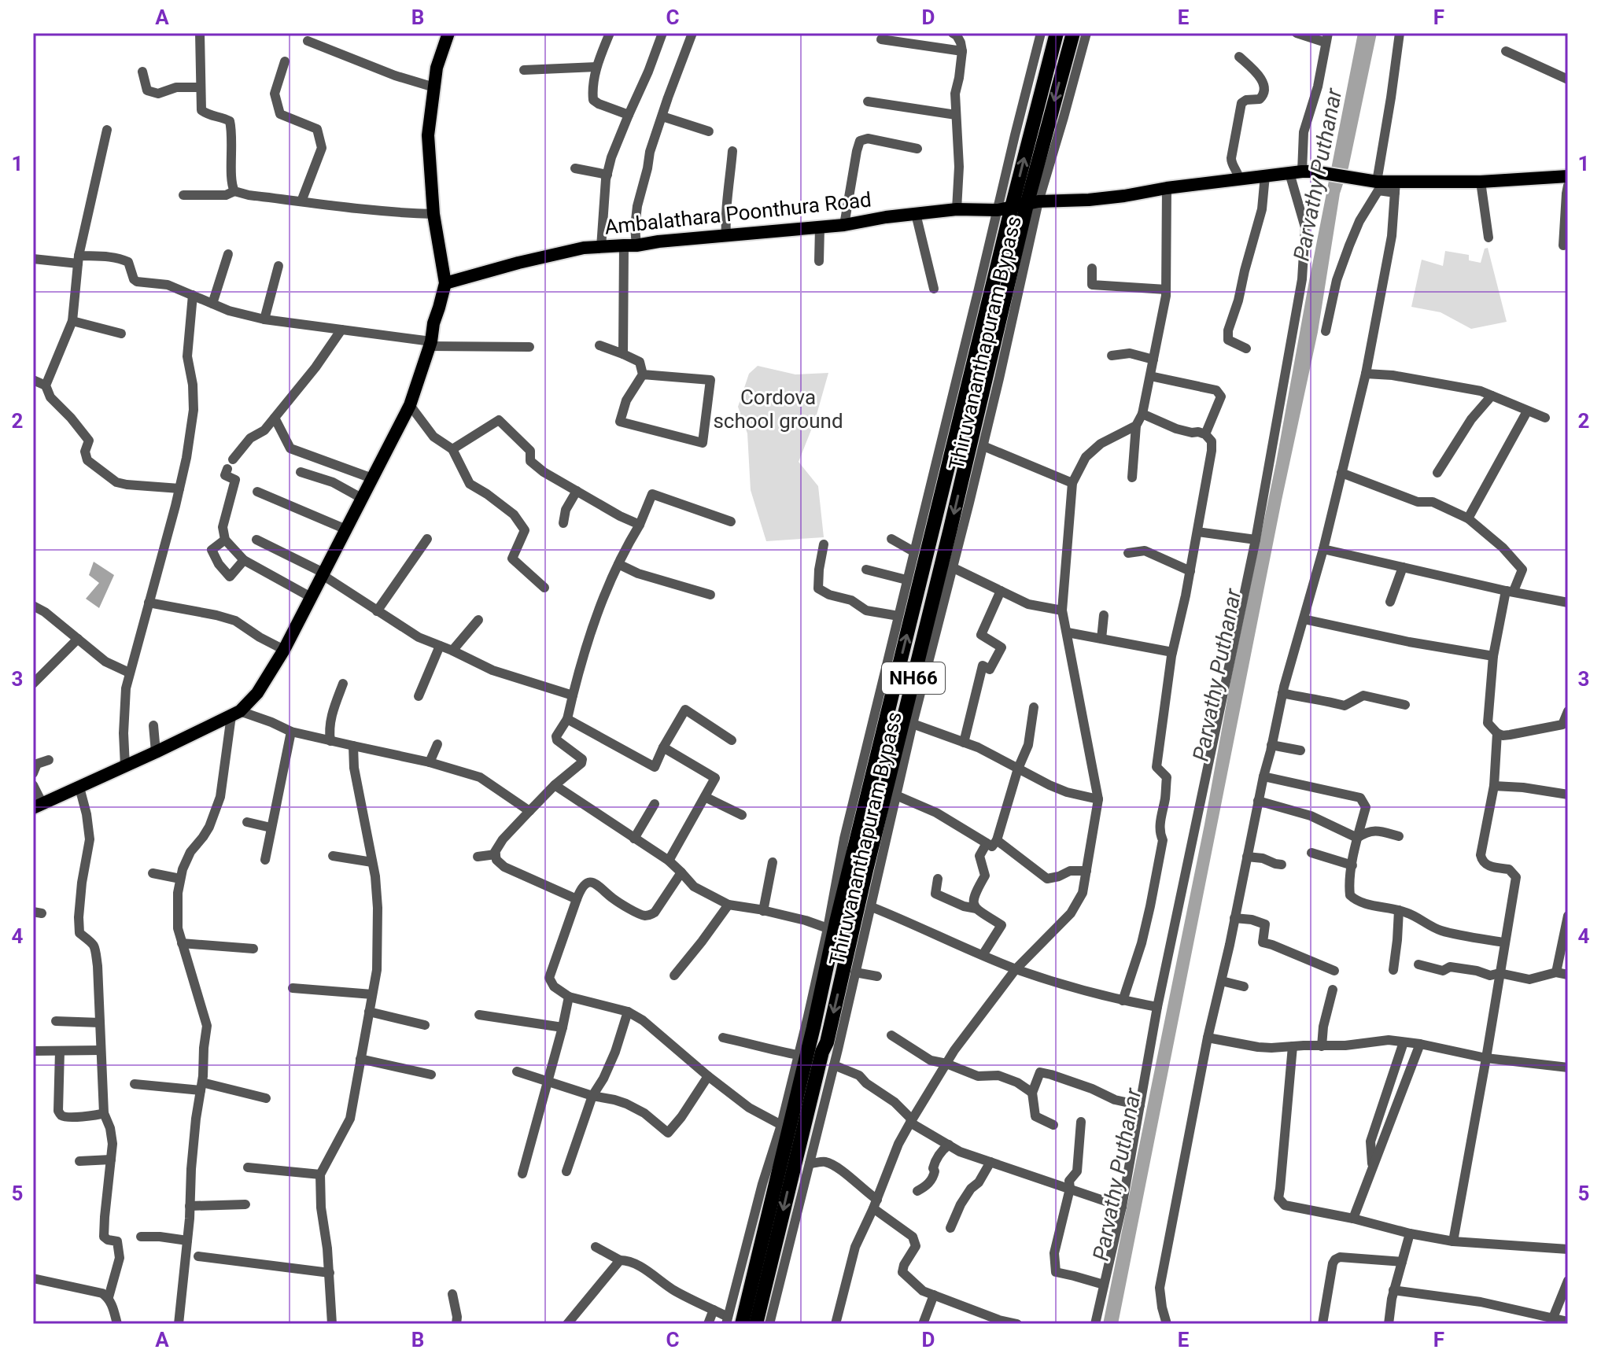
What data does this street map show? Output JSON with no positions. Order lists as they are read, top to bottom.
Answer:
{
  "streets": {
    "highway": ["Thiruvananthapuram Bypass", "NH66"],
    "main road": ["Ambalathara Poonthura Road"]
  },
  "crossings": [
    ["Ambalathara Poonthura Road", "Thiruvananthapuram Bypass"]
  ],
  "water": ["Parvathy Puthanar"],
  "parks": ["Cordova school ground"],
  "grid": {
    "columns": [
      "A",
      "B",
      "C",
      "D",
      "E",
      "F"
    ],
    "rows": [
      "1",
      "2",
      "3",
      "4",
      "5"
    ]
  }
}
